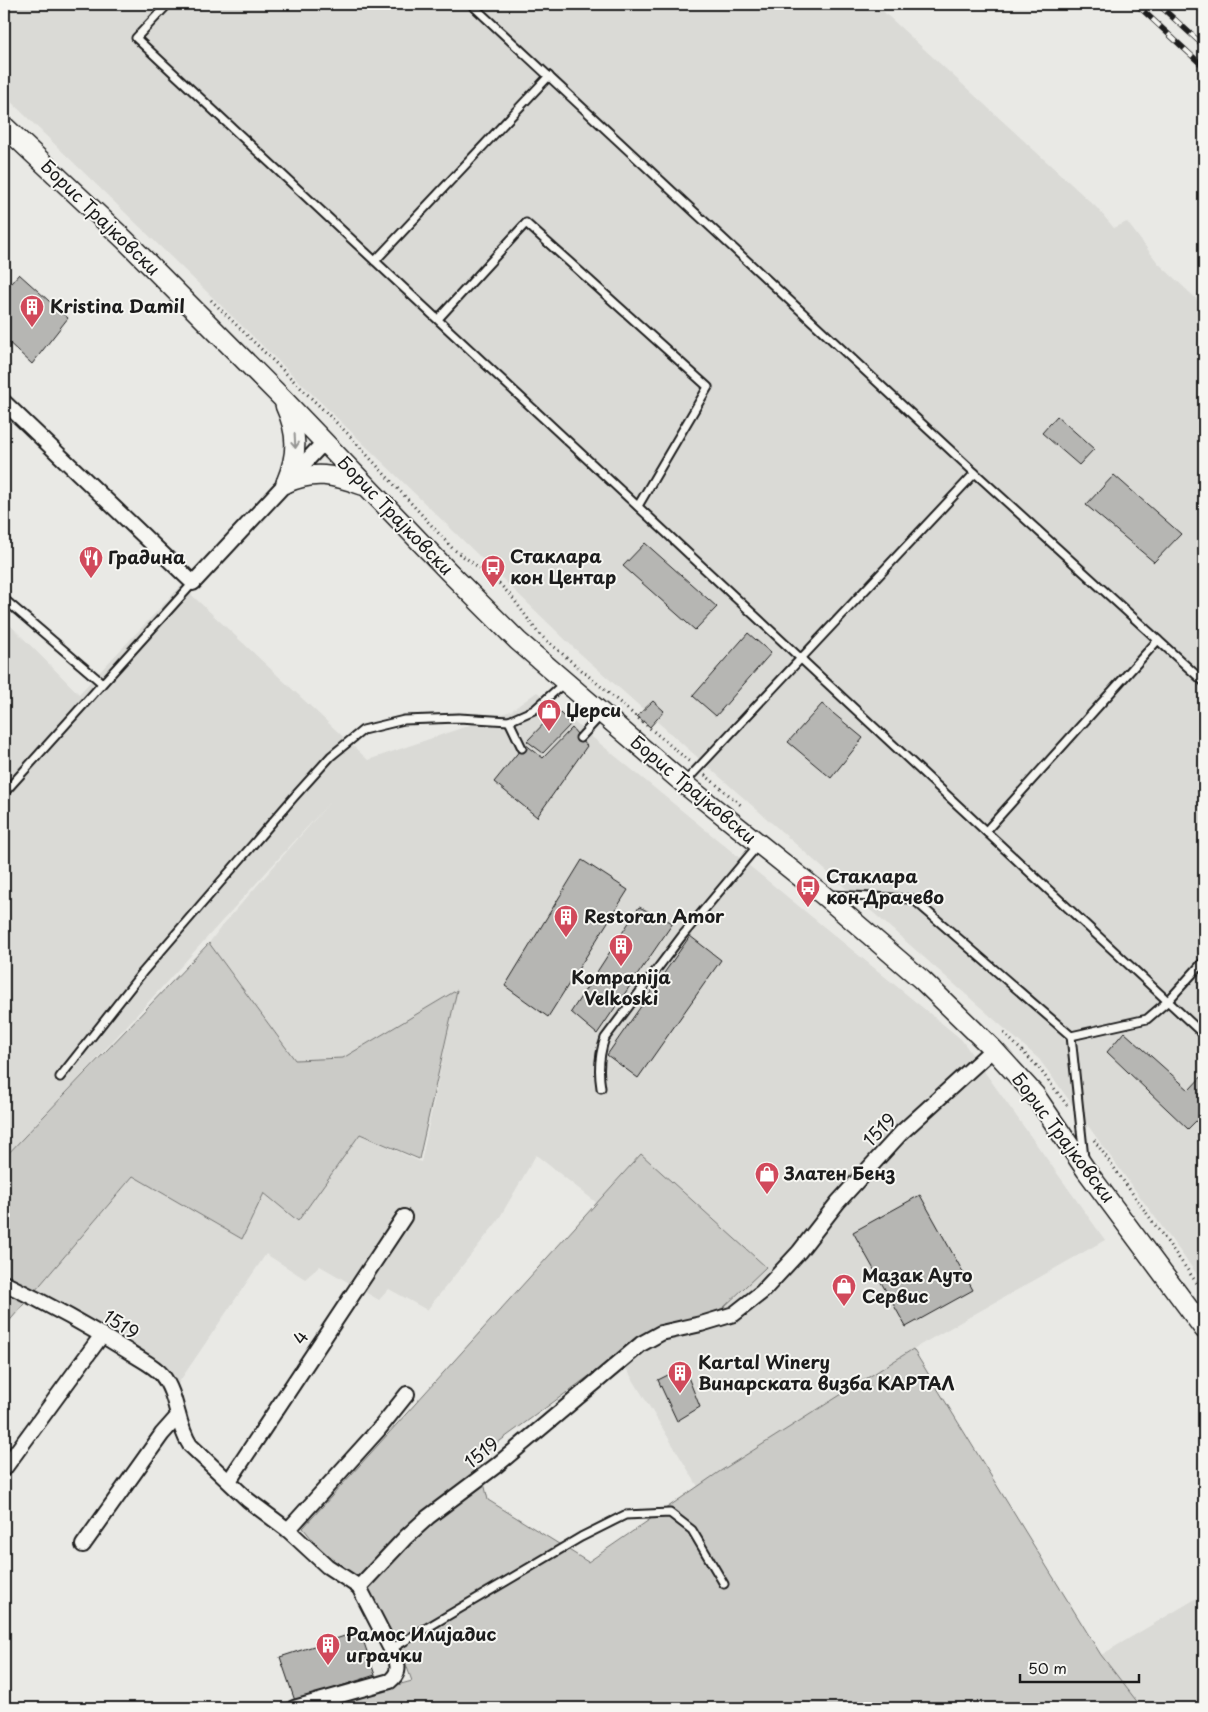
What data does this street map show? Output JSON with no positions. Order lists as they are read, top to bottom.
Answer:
{
  "streets": {
    "main road": ["Борис Трајковски"],
    "street": ["1519", "4"]
  },
  "crossings": [
    ["Борис Трајковски", "1519"],
    ["1519", "4"]
  ],
  "places": {
    "building": [
      "Kristina Damil",
      "Restoran Amor",
      "Kompanija Velkoski",
      "Kartal Winery Винарската визба КАРТАЛ",
      "Рамос Илијадис играчки"
    ],
    "restaurant": ["Градина"],
    "bus stop": ["Стаклара кон Центар", "Стаклара кон Драчево"],
    "shop": ["Џерси", "Златен Бенз", "Мазак Ауто Сервис"]
  },
  "scale_bar": "50 m"
}
